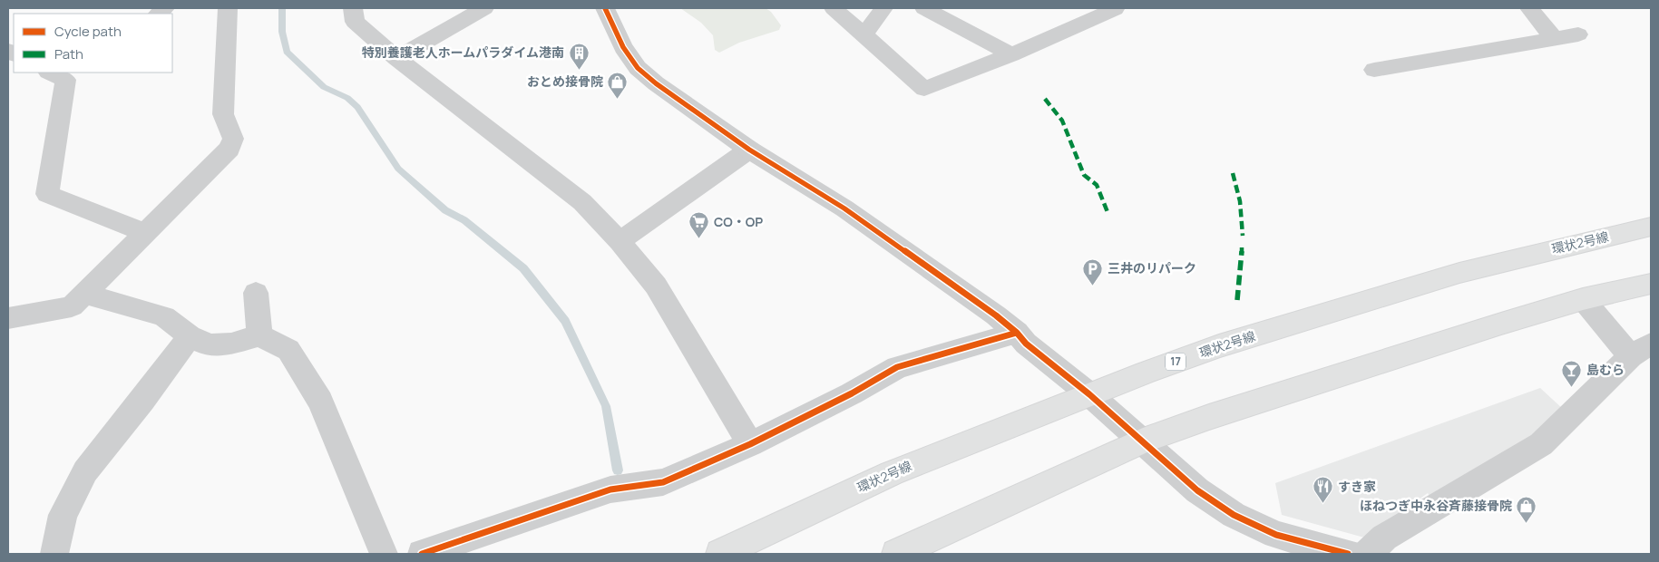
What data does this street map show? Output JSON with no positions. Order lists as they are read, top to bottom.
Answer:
{
  "streets": {
    "main road": ["環状2号線", "17"]
  },
  "places": {
    "building": ["特別養護老人ホームパラダイム港南"],
    "shop": ["おとめ接骨院", "ほねつぎ中永谷斉藤接骨院"],
    "supermarket": ["CO・OP"],
    "parking": ["三井のリパーク"],
    "bar": ["島むら"],
    "restaurant": ["すき家"]
  },
  "legend": ["Cycle path", "Path"]
}
